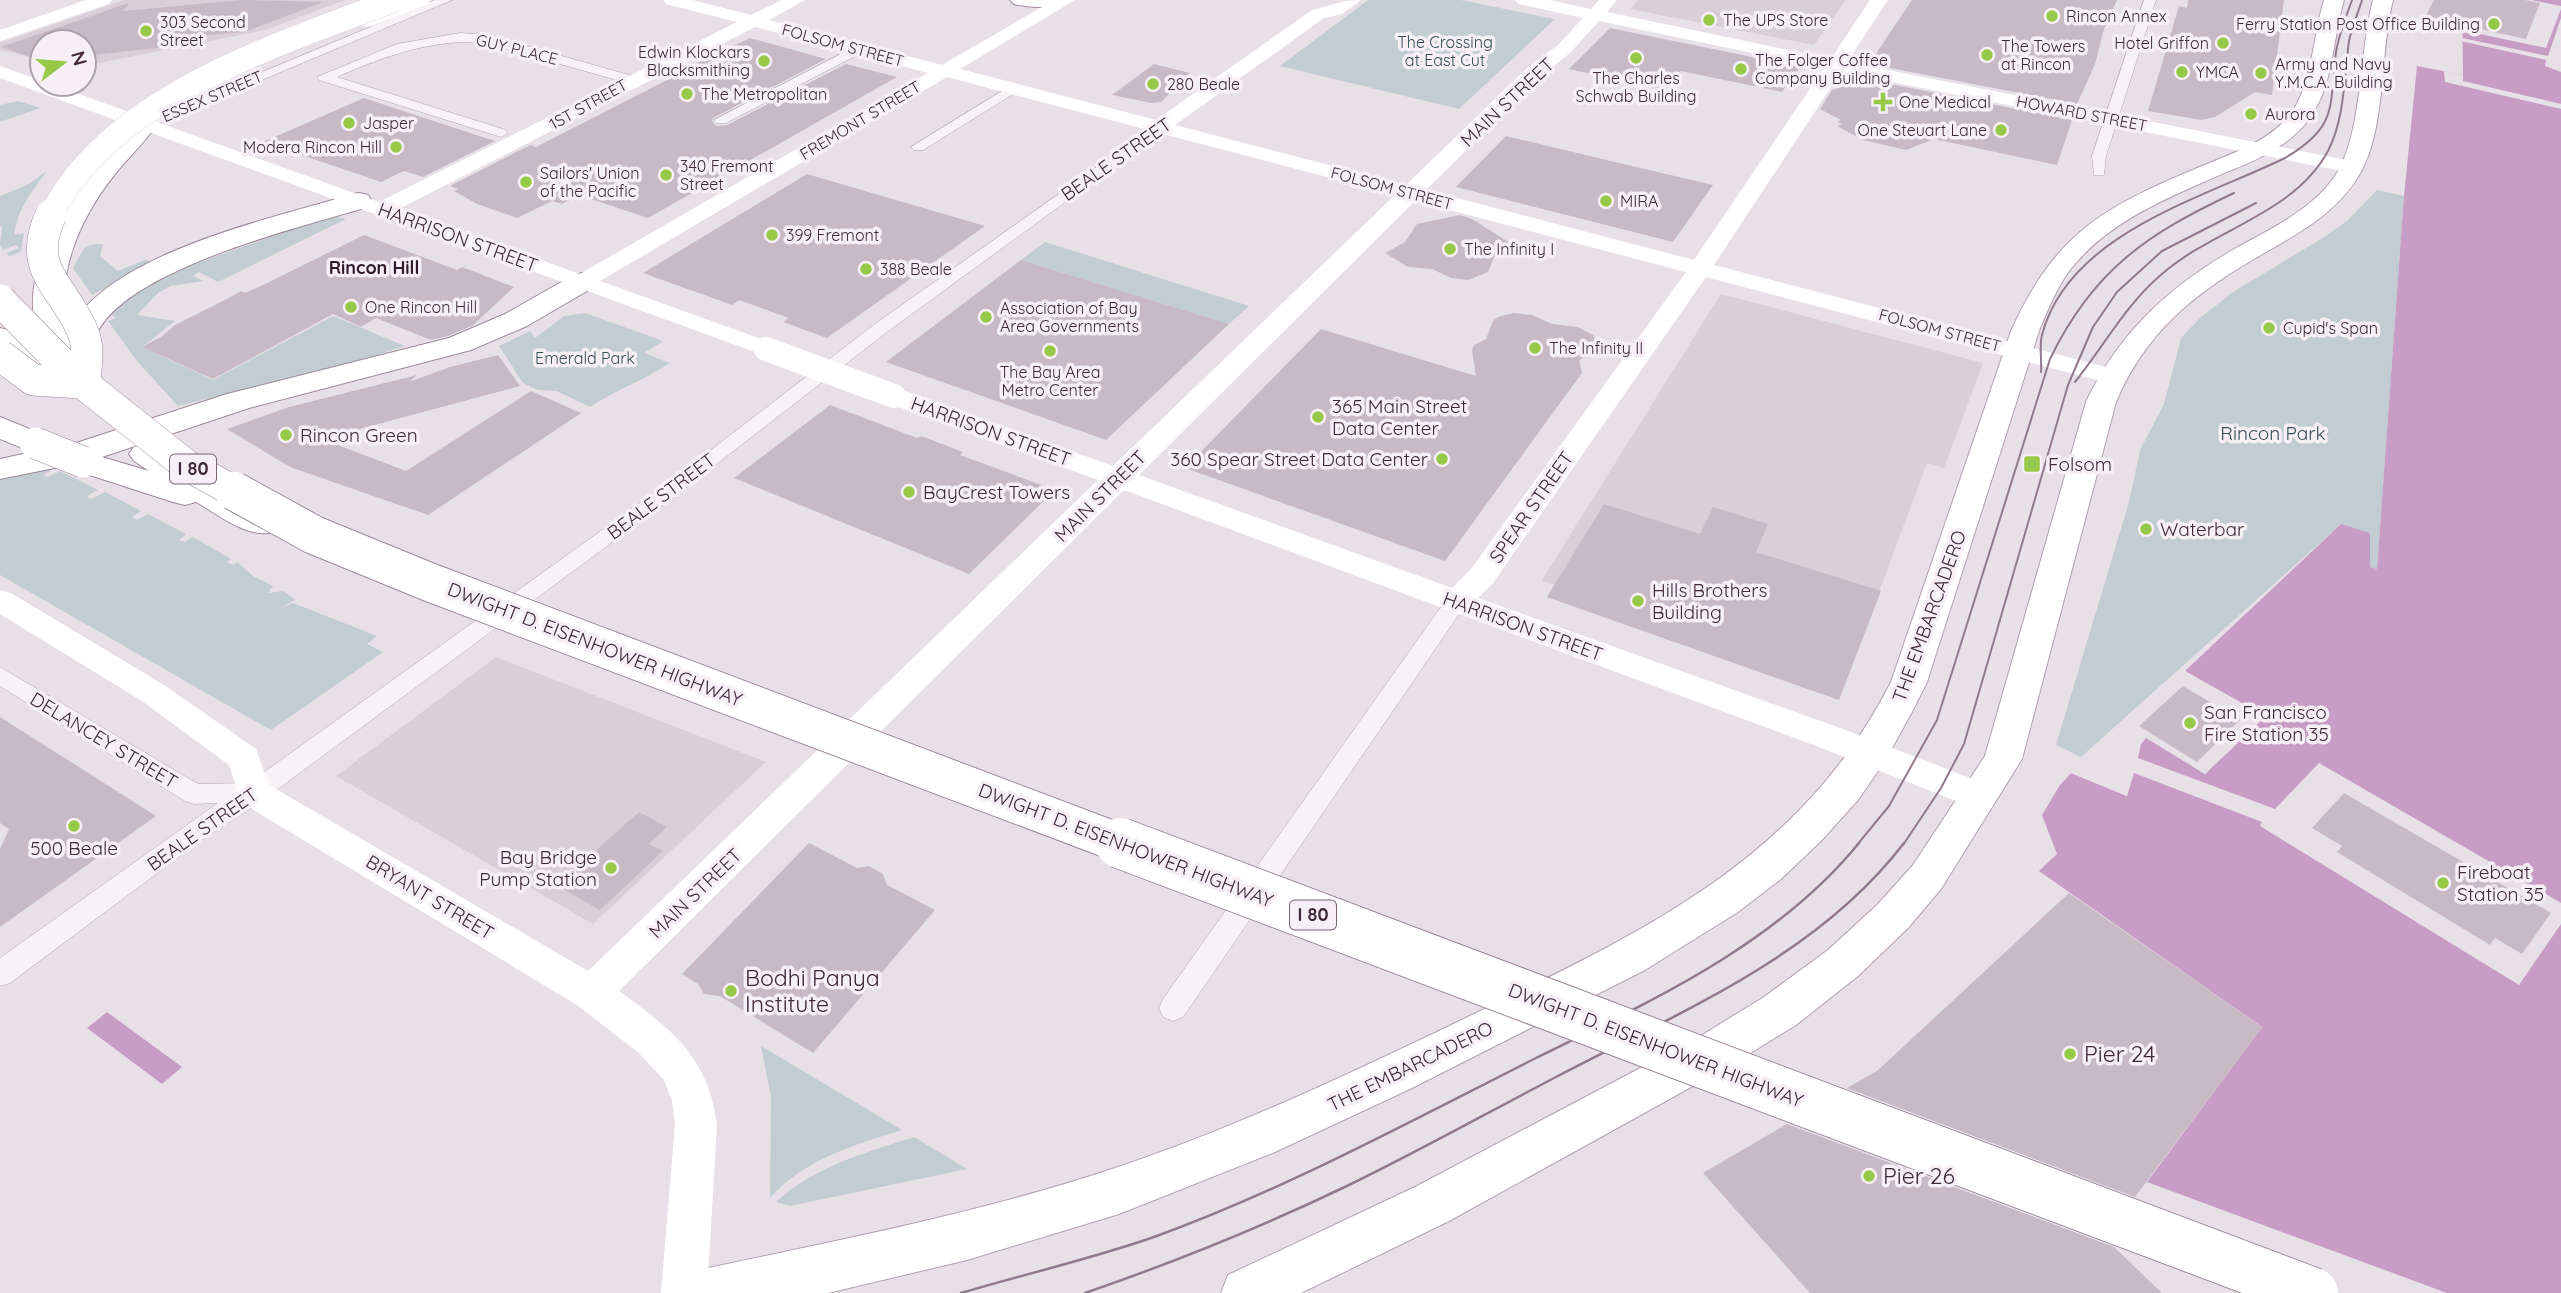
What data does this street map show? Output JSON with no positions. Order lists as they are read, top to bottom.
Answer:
{
  "streets": {
    "highway": ["I 80", "DWIGHT D. EISENHOWER HIGHWAY"],
    "main road": [
      "FOLSOM STREET",
      "ESSEX STREET",
      "MAIN STREET",
      "1ST STREET",
      "HOWARD STREET",
      "FREMONT STREET",
      "BEALE STREET",
      "HARRISON STREET",
      "SPEAR STREET",
      "THE EMBARCADERO",
      "BRYANT STREET"
    ],
    "street": ["GUY PLACE", "DELANCEY STREET"]
  },
  "crossings": [
    ["FOLSOM STREET", "MAIN STREET"],
    ["FOLSOM STREET", "1ST STREET"],
    ["FOLSOM STREET", "FREMONT STREET"],
    ["FOLSOM STREET", "BEALE STREET"],
    ["FOLSOM STREET", "SPEAR STREET"],
    ["FOLSOM STREET", "THE EMBARCADERO"],
    ["GUY PLACE", "1ST STREET"],
    ["ESSEX STREET", "HARRISON STREET"],
    ["MAIN STREET", "HOWARD STREET"],
    ["MAIN STREET", "HARRISON STREET"],
    ["MAIN STREET", "BRYANT STREET"],
    ["1ST STREET", "HARRISON STREET"],
    ["HOWARD STREET", "SPEAR STREET"],
    ["HOWARD STREET", "THE EMBARCADERO"],
    ["FREMONT STREET", "HARRISON STREET"],
    ["BEALE STREET", "DELANCEY STREET"],
    ["BEALE STREET", "BRYANT STREET"],
    ["HARRISON STREET", "SPEAR STREET"],
    ["HARRISON STREET", "THE EMBARCADERO"],
    ["I 80", "DWIGHT D. EISENHOWER HIGHWAY"],
    ["DELANCEY STREET", "BRYANT STREET"]
  ],
  "districts": ["Rincon Hill"],
  "parks": ["The Crossing at East Cut", "Emerald Park", "Rincon Park"],
  "places": {
    "other": [
      "Rincon Annex",
      "The UPS Store",
      "Ferry Station Post Office Building",
      "303 Second Street",
      "Hotel Griffon",
      "The Towers at Rincon",
      "The Charles Schwab Building",
      "Edwin Klockars Blacksmithing",
      "The Folger Coffee Company Building",
      "YMCA",
      "Army and Navy Y.M.C.A. Building",
      "280 Beale",
      "The Metropolitan",
      "Aurora",
      "Jasper",
      "One Steuart Lane",
      "Modera Rincon Hill",
      "340 Fremont Street",
      "Sailors' Union of the Pacific",
      "MIRA",
      "399 Fremont",
      "The Infinity I",
      "388 Beale",
      "One Rincon Hill",
      "Association of Bay Area Governments",
      "Cupid's Span",
      "The Infinity II",
      "The Bay Area Metro Center",
      "365 Main Street Data Center",
      "Rincon Green",
      "360 Spear Street Data Center",
      "BayCrest Towers",
      "Waterbar",
      "Hills Brothers Building",
      "San Francisco Fire Station 35",
      "500 Beale",
      "Bay Bridge Pump Station",
      "Fireboat Station 35",
      "Bodhi Panya Institute",
      "Pier 24",
      "Pier 26"
    ],
    "health": ["One Medical"],
    "transit": ["Folsom"]
  },
  "north": "right"
}
